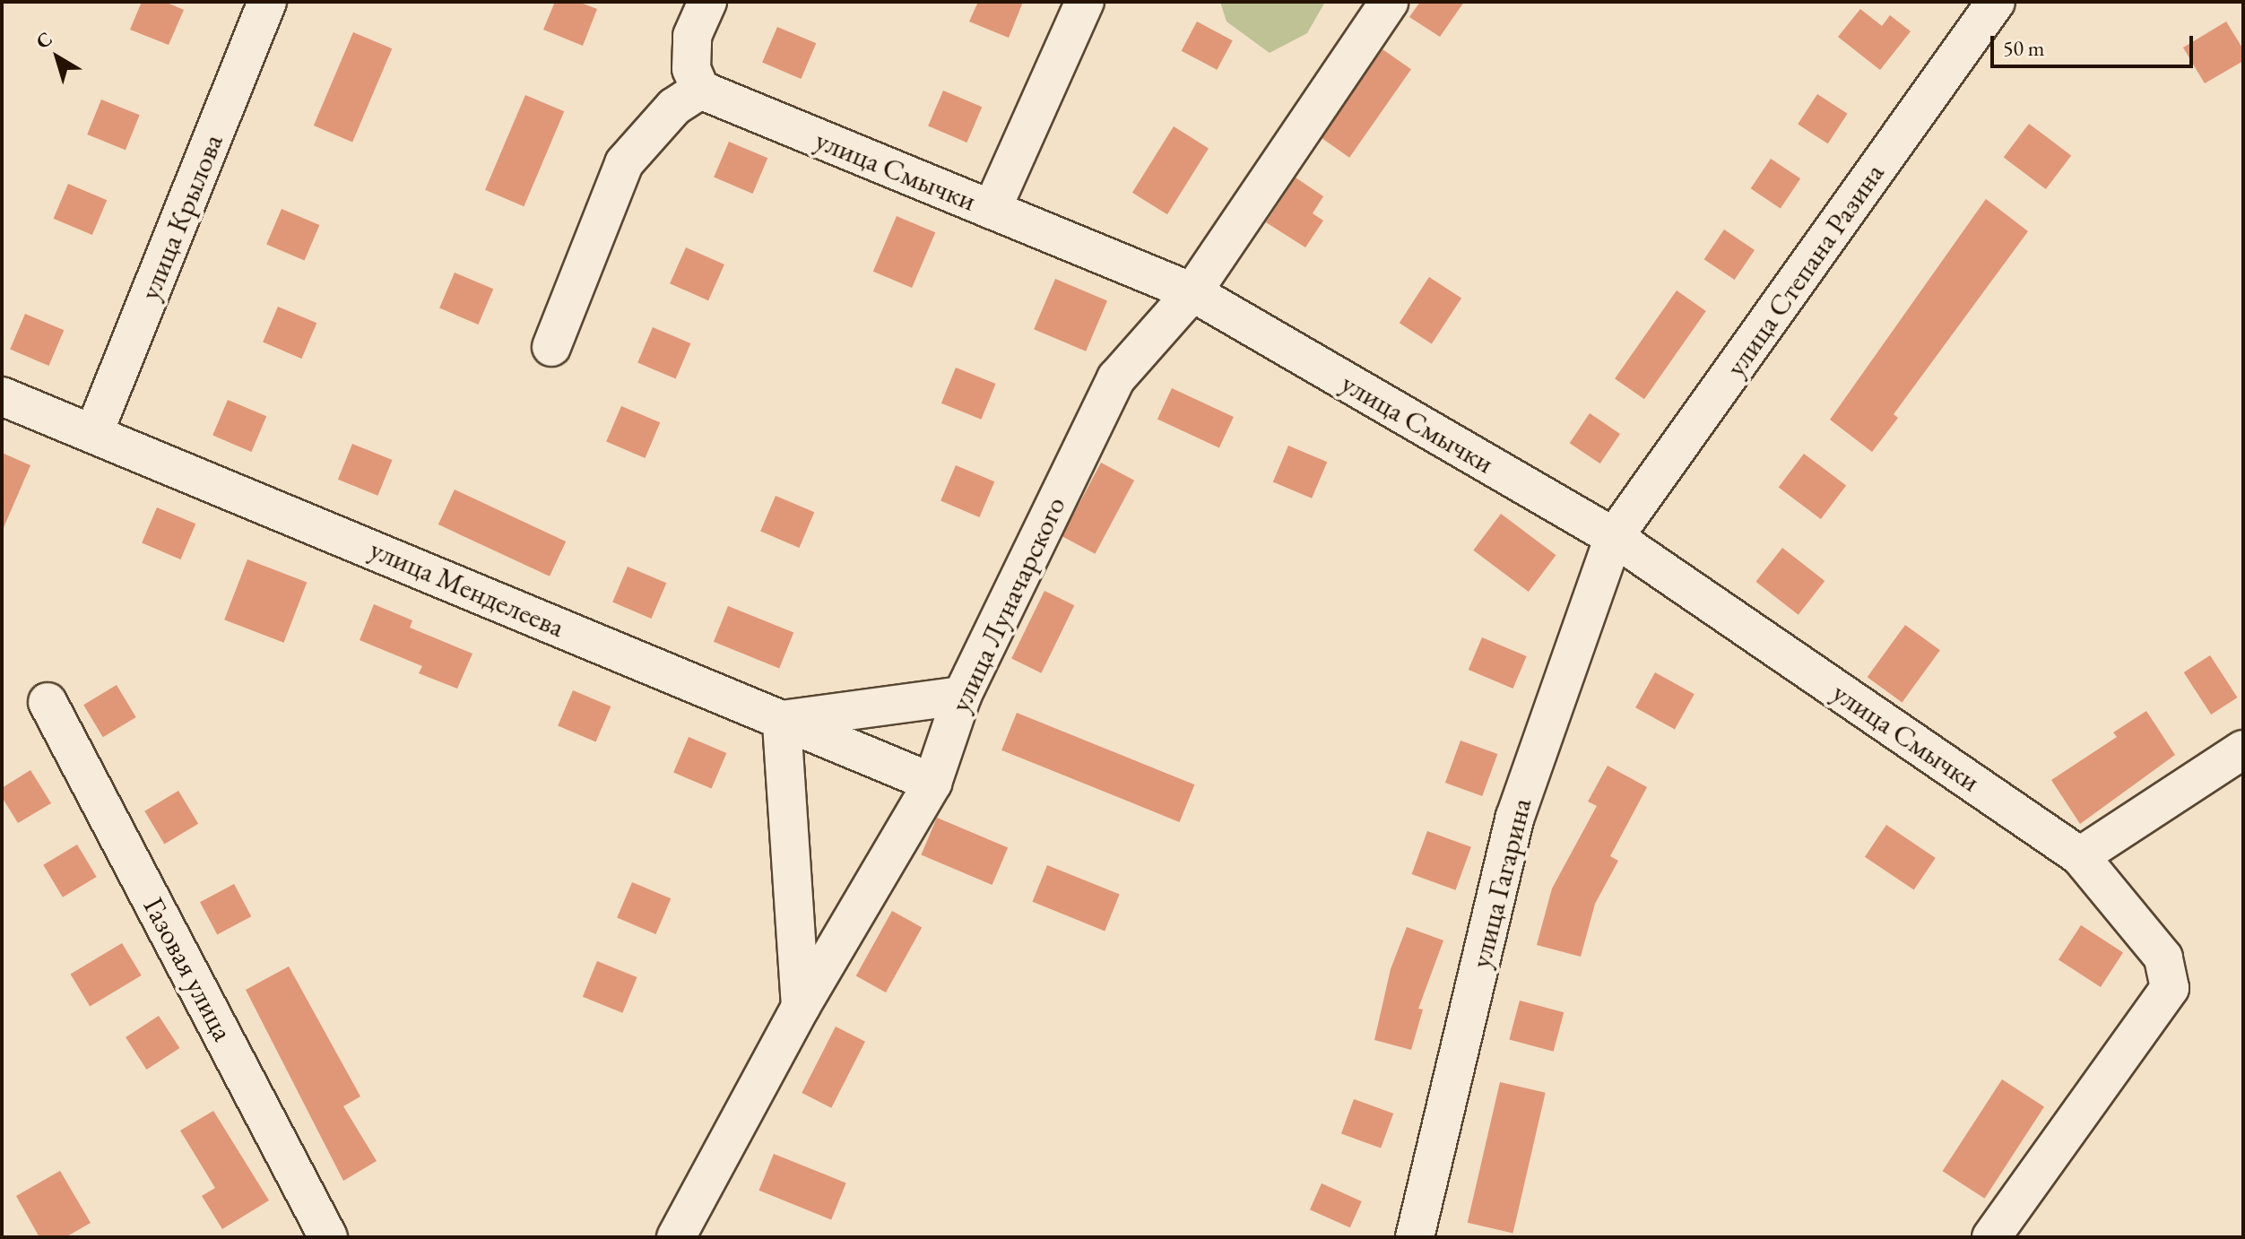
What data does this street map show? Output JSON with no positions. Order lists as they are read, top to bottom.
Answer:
{
  "streets": {
    "street": [
      "улица Смычки",
      "улица Крылова",
      "улица Степана Разина",
      "улица Менделеева",
      "улица Луначарского",
      "улица Гагарина",
      "Газовая улица"
    ]
  },
  "crossings": [
    ["улица Смычки", "улица Степана Разина"],
    ["улица Смычки", "улица Луначарского"],
    ["улица Смычки", "улица Гагарина"],
    ["улица Крылова", "улица Менделеева"],
    ["улица Степана Разина", "улица Гагарина"],
    ["улица Менделеева", "улица Луначарского"]
  ],
  "scale_bar": "50 m",
  "north": "top left"
}
